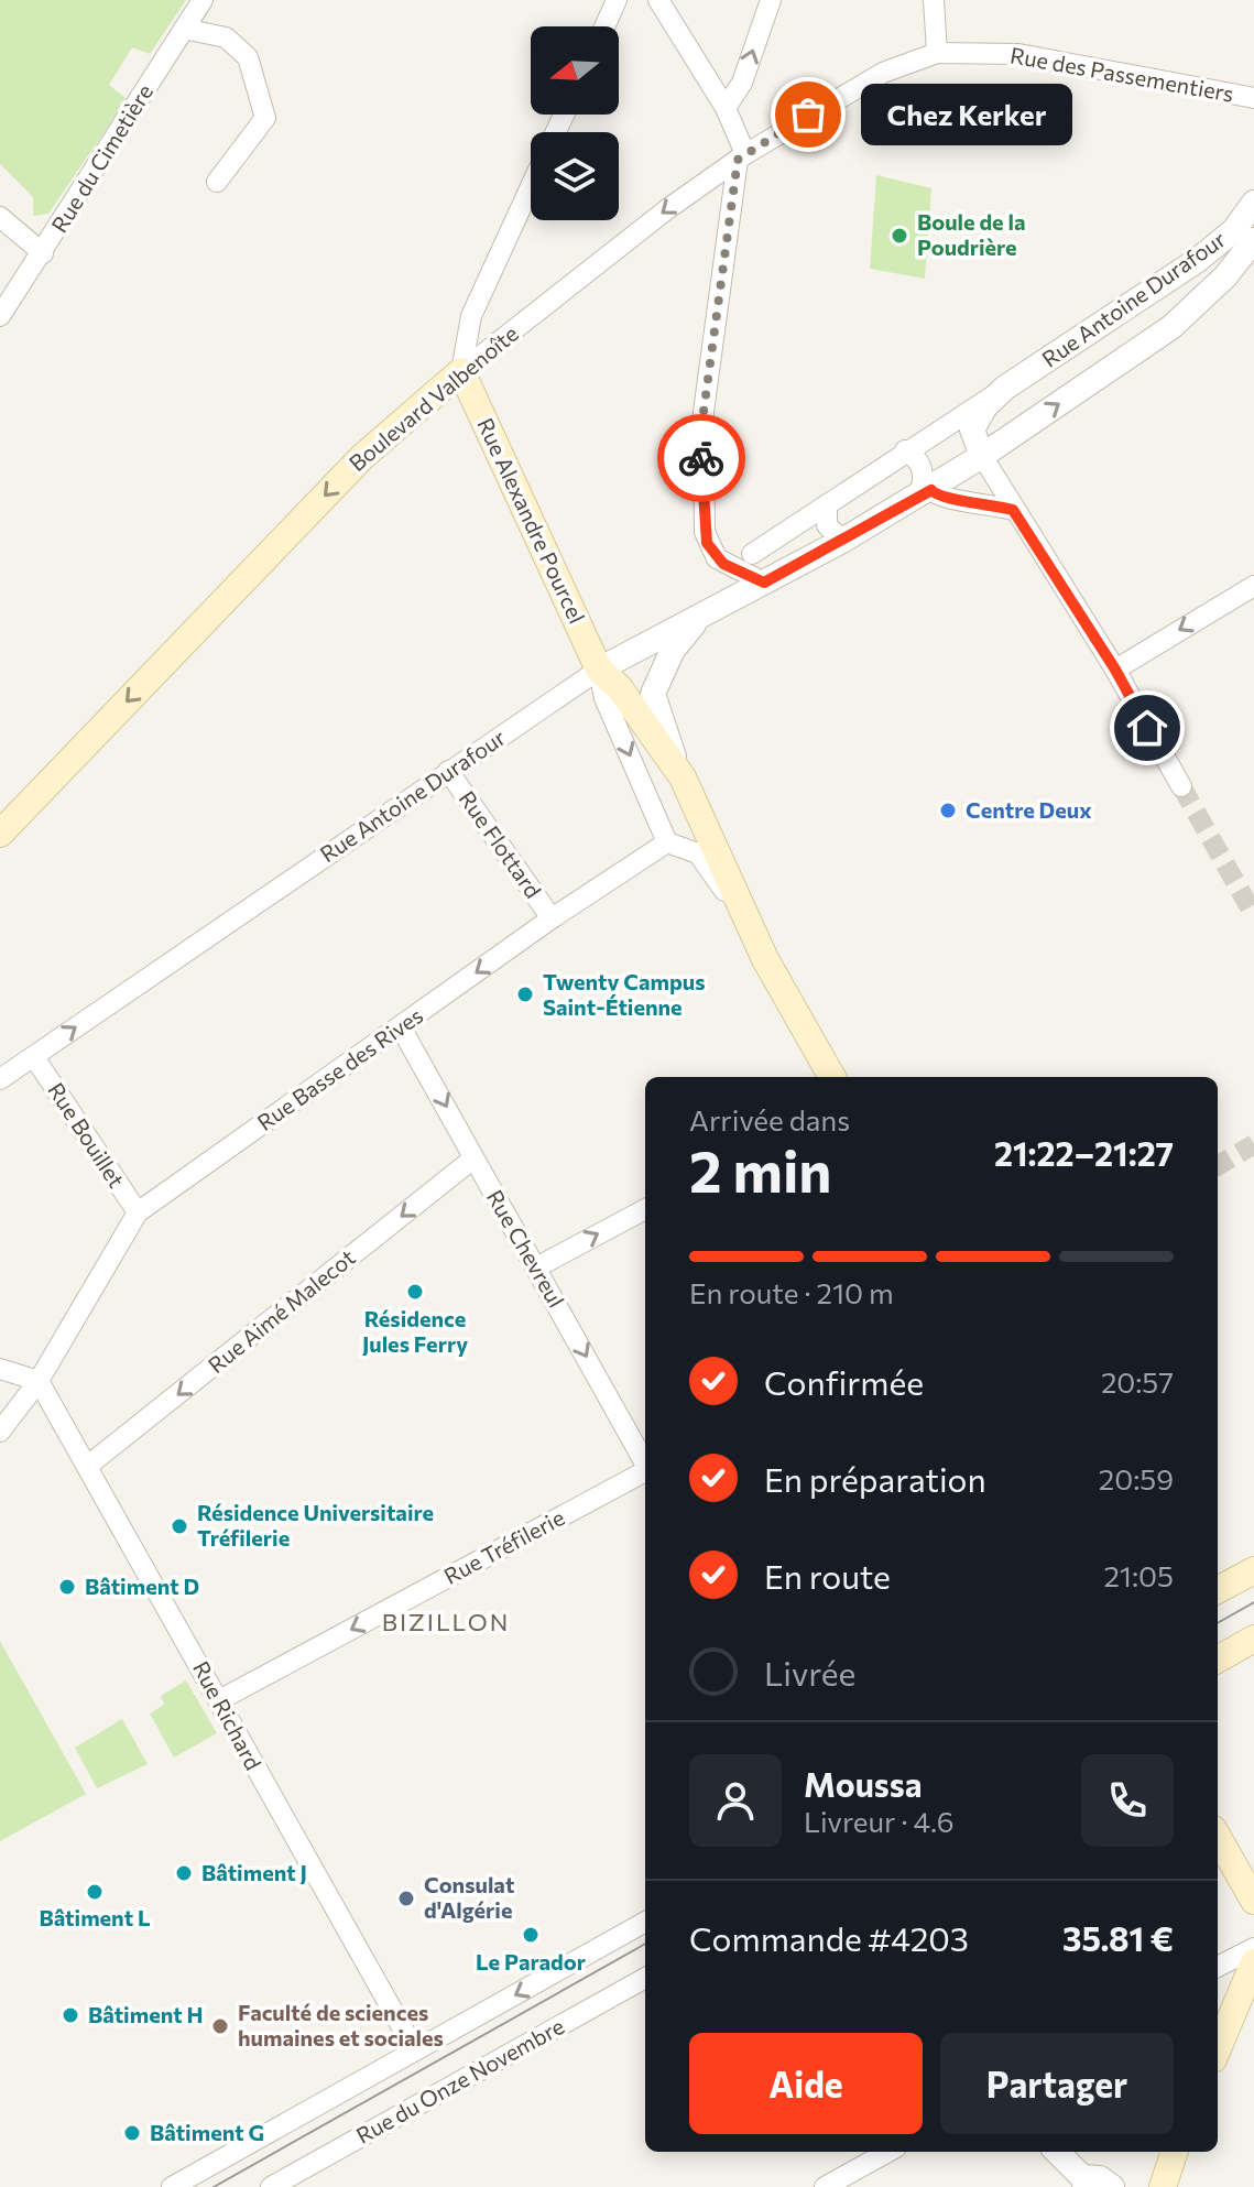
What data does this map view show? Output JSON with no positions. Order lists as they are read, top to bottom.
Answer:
{
  "streets": {
    "main road": ["Boulevard Valbenoîte", "Rue Alexandre Pourcel"],
    "street": [
      "Rue des Passementiers",
      "Rue du Cimetière",
      "Rue Antoine Durafour",
      "Rue Flottard",
      "Rue Basse des Rives",
      "Rue Bouillet",
      "Rue Chevreul",
      "Rue Aimé Malecot",
      "Rue Tréfilerie",
      "Rue Richard",
      "Rue du Onze Novembre"
    ]
  },
  "crossings": [
    ["Rue des Passementiers", "Boulevard Valbenoîte"],
    ["Rue Antoine Durafour", "Rue Alexandre Pourcel"],
    ["Rue Antoine Durafour", "Rue Flottard"],
    ["Rue Antoine Durafour", "Rue Bouillet"],
    ["Boulevard Valbenoîte", "Rue Alexandre Pourcel"],
    ["Rue Alexandre Pourcel", "Rue Basse des Rives"],
    ["Rue Flottard", "Rue Basse des Rives"],
    ["Rue Basse des Rives", "Rue Bouillet"],
    ["Rue Basse des Rives", "Rue Chevreul"],
    ["Rue Basse des Rives", "Rue Richard"],
    ["Rue Chevreul", "Rue Aimé Malecot"],
    ["Rue Aimé Malecot", "Rue Richard"],
    ["Rue Tréfilerie", "Rue Richard"]
  ],
  "one_way": [
    "Boulevard Valbenoîte",
    "Rue Chevreul",
    "Rue Aimé Malecot",
    "Rue Tréfilerie"
  ],
  "districts": ["BIZILLON"],
  "places": [
    "Chez Kerker",
    "Boule de la Poudrière",
    "Centre Deux",
    "Twenty Campus Saint-Étienne",
    "Résidence Jules Ferry",
    "Résidence Universitaire Tréfilerie",
    "Bâtiment D",
    "Bâtiment J",
    "Bâtiment L",
    "Consulat d'Algérie",
    "Le Parador",
    "Bâtiment H",
    "Faculté de sciences humaines et sociales",
    "Bâtiment G"
  ],
  "north": "left",
  "page": {
    "bubble": "Chez Kerker",
    "heading": ["2 min", "Arrivée dans", "21:22–21:27"],
    "panel": [
      "Moussa",
      "Livreur · 4.6",
      "Commande #4203",
      "35.81 €"
    ],
    "bar": "En route · 210 m",
    "list": [
      ["Confirmée", "20:57"],
      ["En préparation", "20:59"],
      ["En route", "21:05"],
      "Livrée"
    ],
    "buttons": ["Aide", "Partager"]
  }
}
